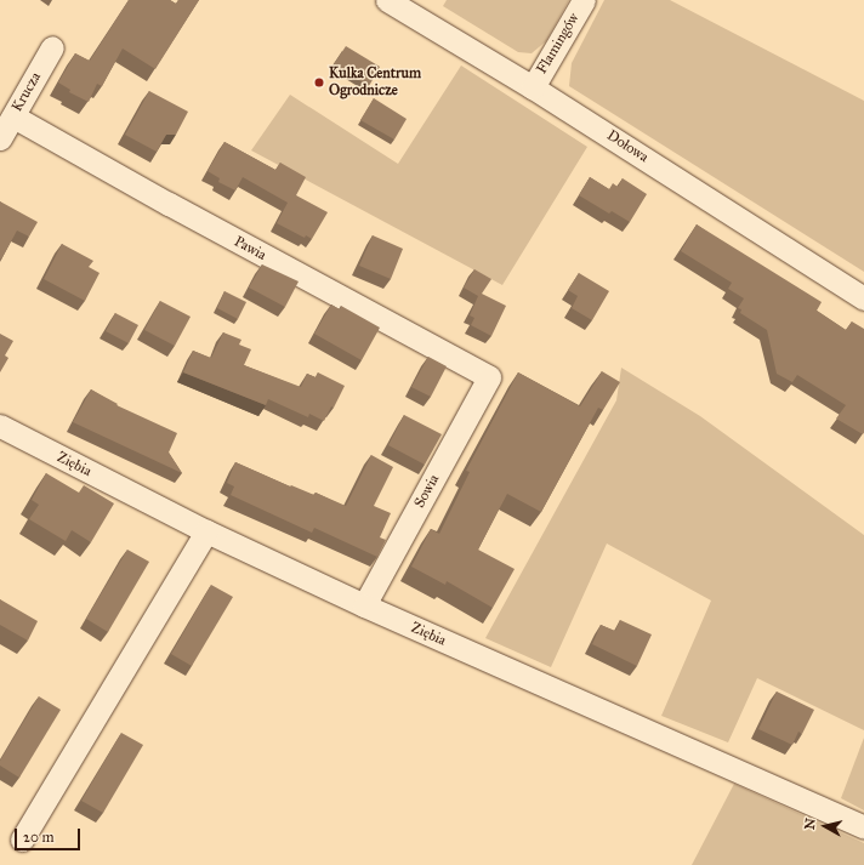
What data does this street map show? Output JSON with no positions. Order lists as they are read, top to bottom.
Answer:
{
  "streets": {
    "street": [
      "Flamingów",
      "Krucza",
      "Dołowa",
      "Pawia",
      "Ziębia",
      "Sowia"
    ]
  },
  "crossings": [
    ["Flamingów", "Dołowa"],
    ["Krucza", "Pawia"],
    ["Pawia", "Sowia"],
    ["Ziębia", "Sowia"]
  ],
  "places": ["Kulka Centrum Ogrodnicze"],
  "scale_bar": "20 m",
  "north": "left"
}
